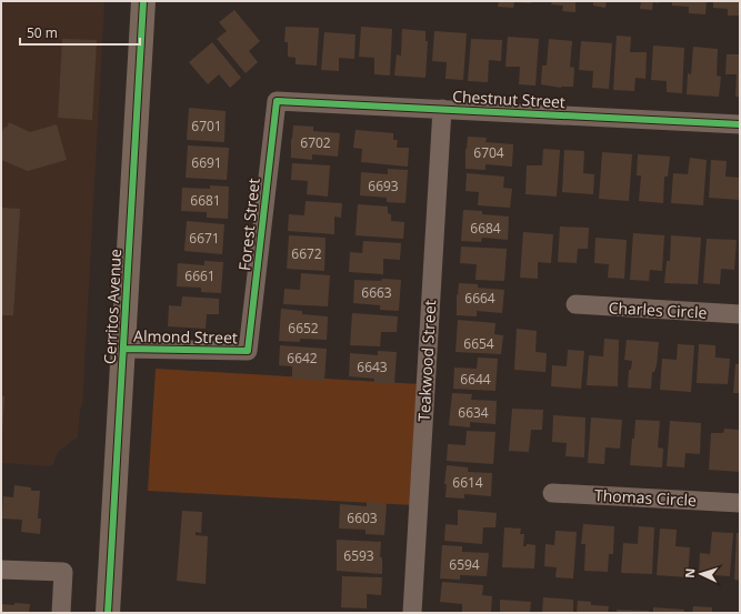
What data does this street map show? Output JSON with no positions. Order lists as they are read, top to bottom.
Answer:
{
  "streets": {
    "main road": ["Cerritos Avenue"],
    "street": [
      "Chestnut Street",
      "Forest Street",
      "Charles Circle",
      "Almond Street",
      "Teakwood Street",
      "Thomas Circle"
    ]
  },
  "crossings": [
    ["Chestnut Street", "Forest Street"],
    ["Chestnut Street", "Teakwood Street"],
    ["Forest Street", "Almond Street"],
    ["Cerritos Avenue", "Almond Street"]
  ],
  "house_numbers": [
    "6701",
    "6702",
    "6704",
    "6691",
    "6693",
    "6681",
    "6684",
    "6671",
    "6672",
    "6661",
    "6663",
    "6664",
    "6652",
    "6654",
    "6642",
    "6643",
    "6644",
    "6634",
    "6614",
    "6603",
    "6593",
    "6594"
  ],
  "scale_bar": "50 m",
  "north": "left"
}
